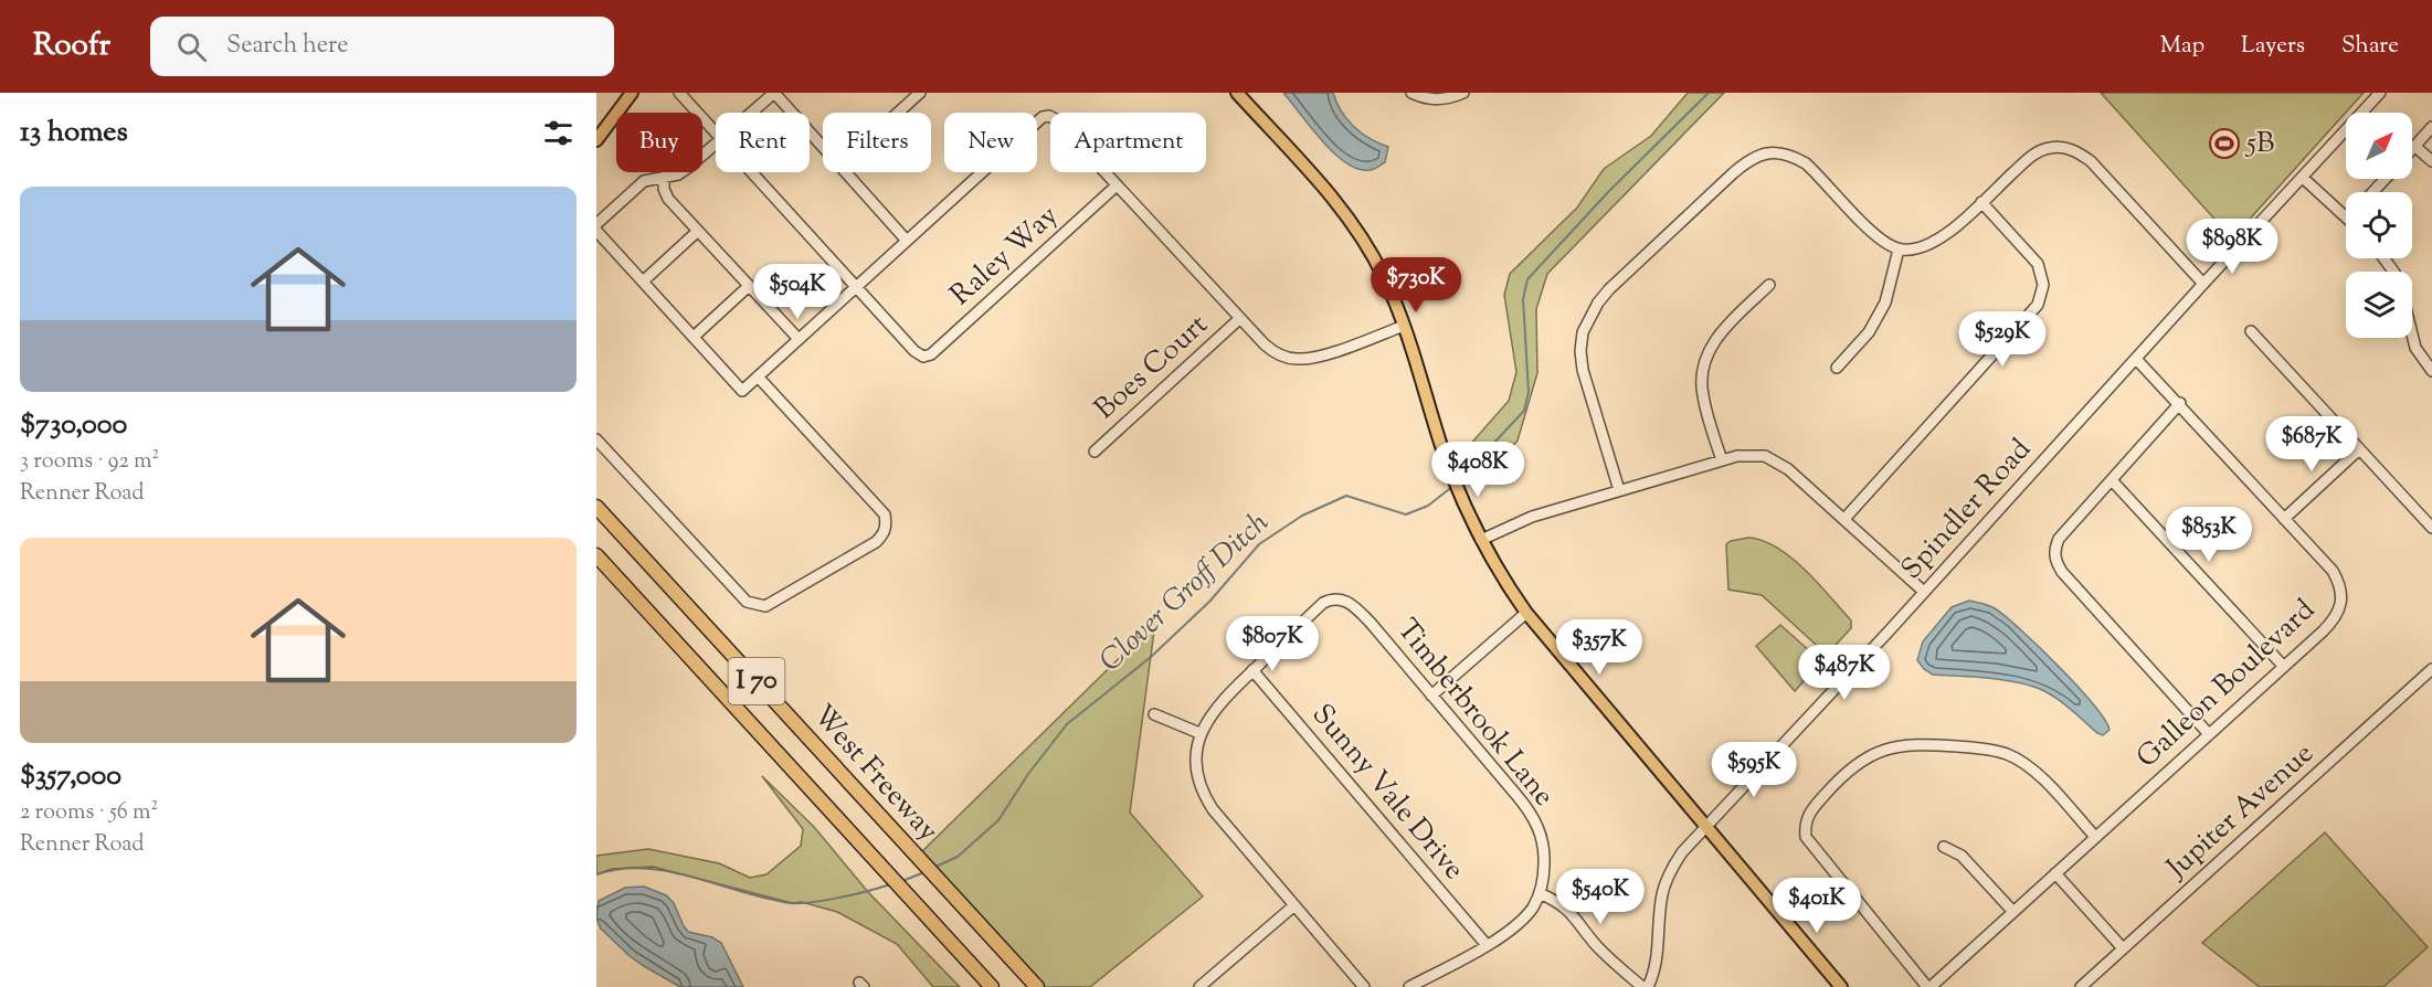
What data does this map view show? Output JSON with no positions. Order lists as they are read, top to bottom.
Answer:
{
  "streets": {
    "highway": ["I 70", "West Freeway"],
    "street": [
      "Raley Way",
      "Boes Court",
      "Spindler Road",
      "Galleon Boulevard",
      "Timberbrook Lane",
      "Sunny Vale Drive",
      "Jupiter Avenue"
    ]
  },
  "crossings": [
    ["Spindler Road", "Galleon Boulevard"],
    ["Timberbrook Lane", "Sunny Vale Drive"]
  ],
  "water": ["Clover Groff Ditch"],
  "places": {
    "sports": ["5B"]
  },
  "north": "top right",
  "page": {
    "header": "Roofr",
    "search": "Search here",
    "nav": ["Map", "Layers", "Share"],
    "heading": "13 homes",
    "chip": [
      "Buy",
      "Rent",
      "Filters",
      "New",
      "Apartment"
    ],
    "list": [
      {
        "name": "$730,000",
        "note": "3 rooms · 92 m² · Renner Road"
      },
      {
        "name": "$357,000",
        "note": "2 rooms · 56 m² · Renner Road"
      }
    ],
    "price": [
      "$898K",
      "$730K",
      "$504K",
      "$529K",
      "$687K",
      "$408K",
      "$853K",
      "$807K",
      "$357K",
      "$487K",
      "$595K",
      "$540K",
      "$401K"
    ]
  }
}
